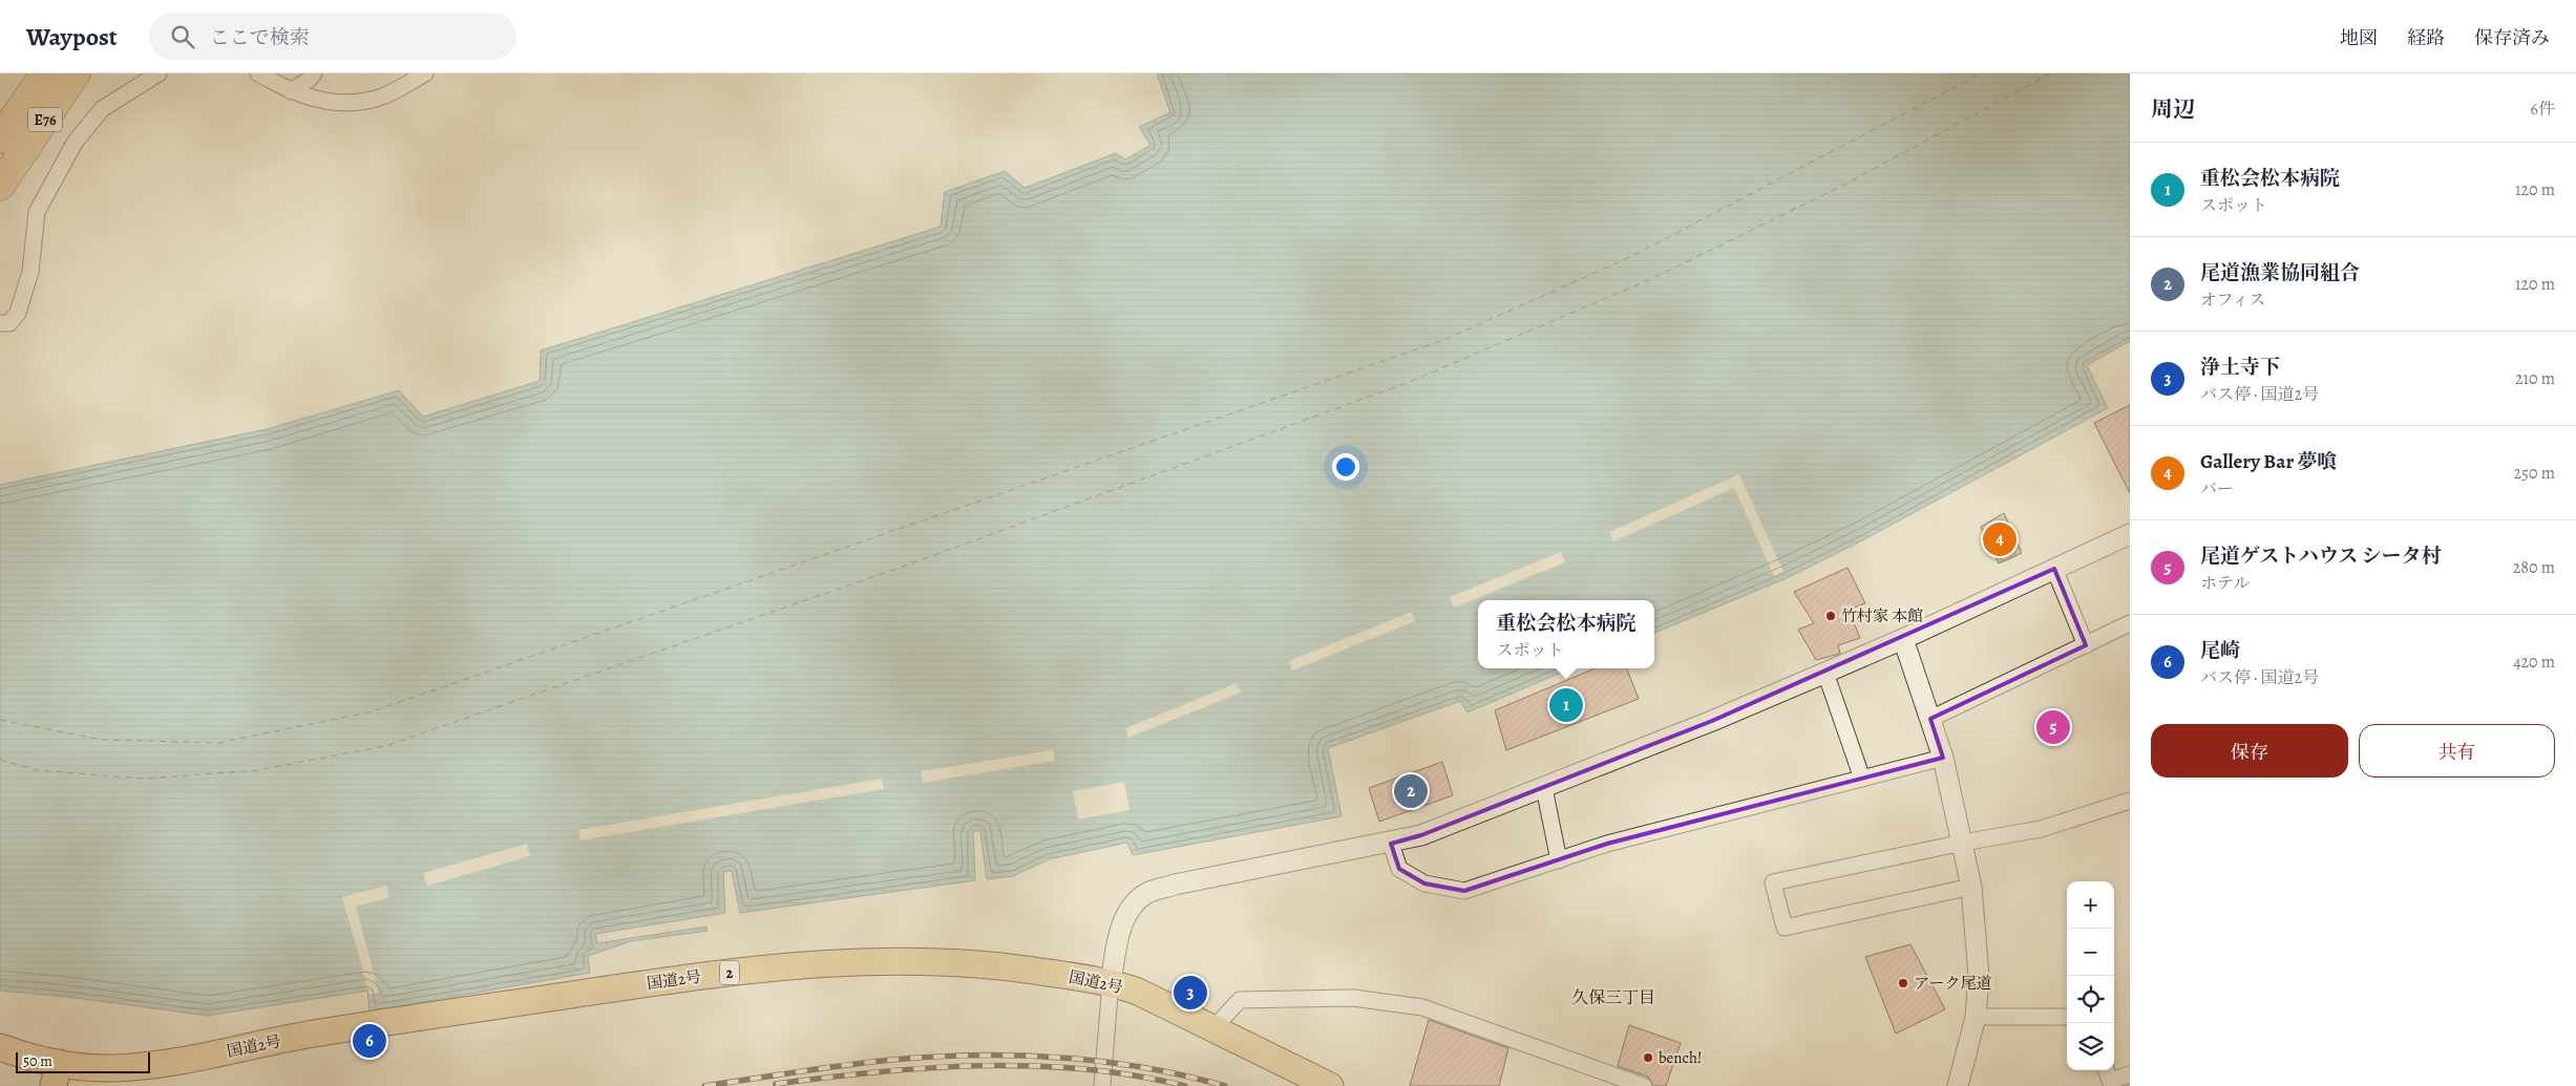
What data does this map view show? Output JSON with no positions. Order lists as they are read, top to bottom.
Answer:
{
  "streets": {
    "highway": ["E76", "2", "国道2号"]
  },
  "districts": ["久保三丁目"],
  "places": ["竹村家 本館", "アーク尾道", "bench!"],
  "scale_bar": "50 m",
  "page": {
    "header": "Waypost",
    "search": "ここで検索",
    "nav": ["地図", "経路", "保存済み"],
    "heading": ["周辺", "6件"],
    "list": [
      {
        "mark": "1",
        "name": "重松会松本病院",
        "note": "スポット",
        "value": "120 m"
      },
      {
        "mark": "2",
        "name": "尾道漁業協同組合",
        "note": "オフィス",
        "value": "120 m"
      },
      {
        "mark": "3",
        "name": "浄土寺下",
        "note": "バス停 · 国道2号",
        "value": "210 m"
      },
      {
        "mark": "4",
        "name": "Gallery Bar 夢喰",
        "note": "バー",
        "value": "250 m"
      },
      {
        "mark": "5",
        "name": "尾道ゲストハウス シータ村",
        "note": "ホテル",
        "value": "280 m"
      },
      {
        "mark": "6",
        "name": "尾崎",
        "note": "バス停 · 国道2号",
        "value": "420 m"
      }
    ],
    "pins": [
      "4",
      "1",
      "5",
      "2",
      "3",
      "6"
    ],
    "popup": ["重松会松本病院", "スポット"],
    "buttons": ["保存", "共有"],
    "map_buttons": ["+", "−"],
    "scale": "50 m"
  }
}
